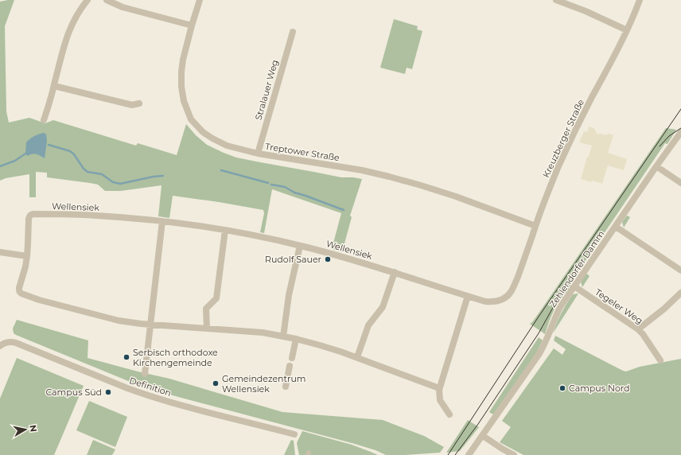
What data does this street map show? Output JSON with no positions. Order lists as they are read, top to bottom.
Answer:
{
  "streets": {
    "street": [
      "Stralauer Weg",
      "Kreuzberger Straße",
      "Treptower Straße",
      "Wellensiek",
      "Zehlendorfer Damm",
      "Tegeler Weg",
      "Definition"
    ]
  },
  "crossings": [
    ["Stralauer Weg", "Treptower Straße"],
    ["Kreuzberger Straße", "Treptower Straße"],
    ["Kreuzberger Straße", "Wellensiek"],
    ["Zehlendorfer Damm", "Tegeler Weg"]
  ],
  "places": [
    "Rudolf Sauer",
    "Serbisch orthodoxe Kirchengemeinde",
    "Gemeindezentrum Wellensiek",
    "Campus Nord",
    "Campus Süd"
  ],
  "north": "right"
}
